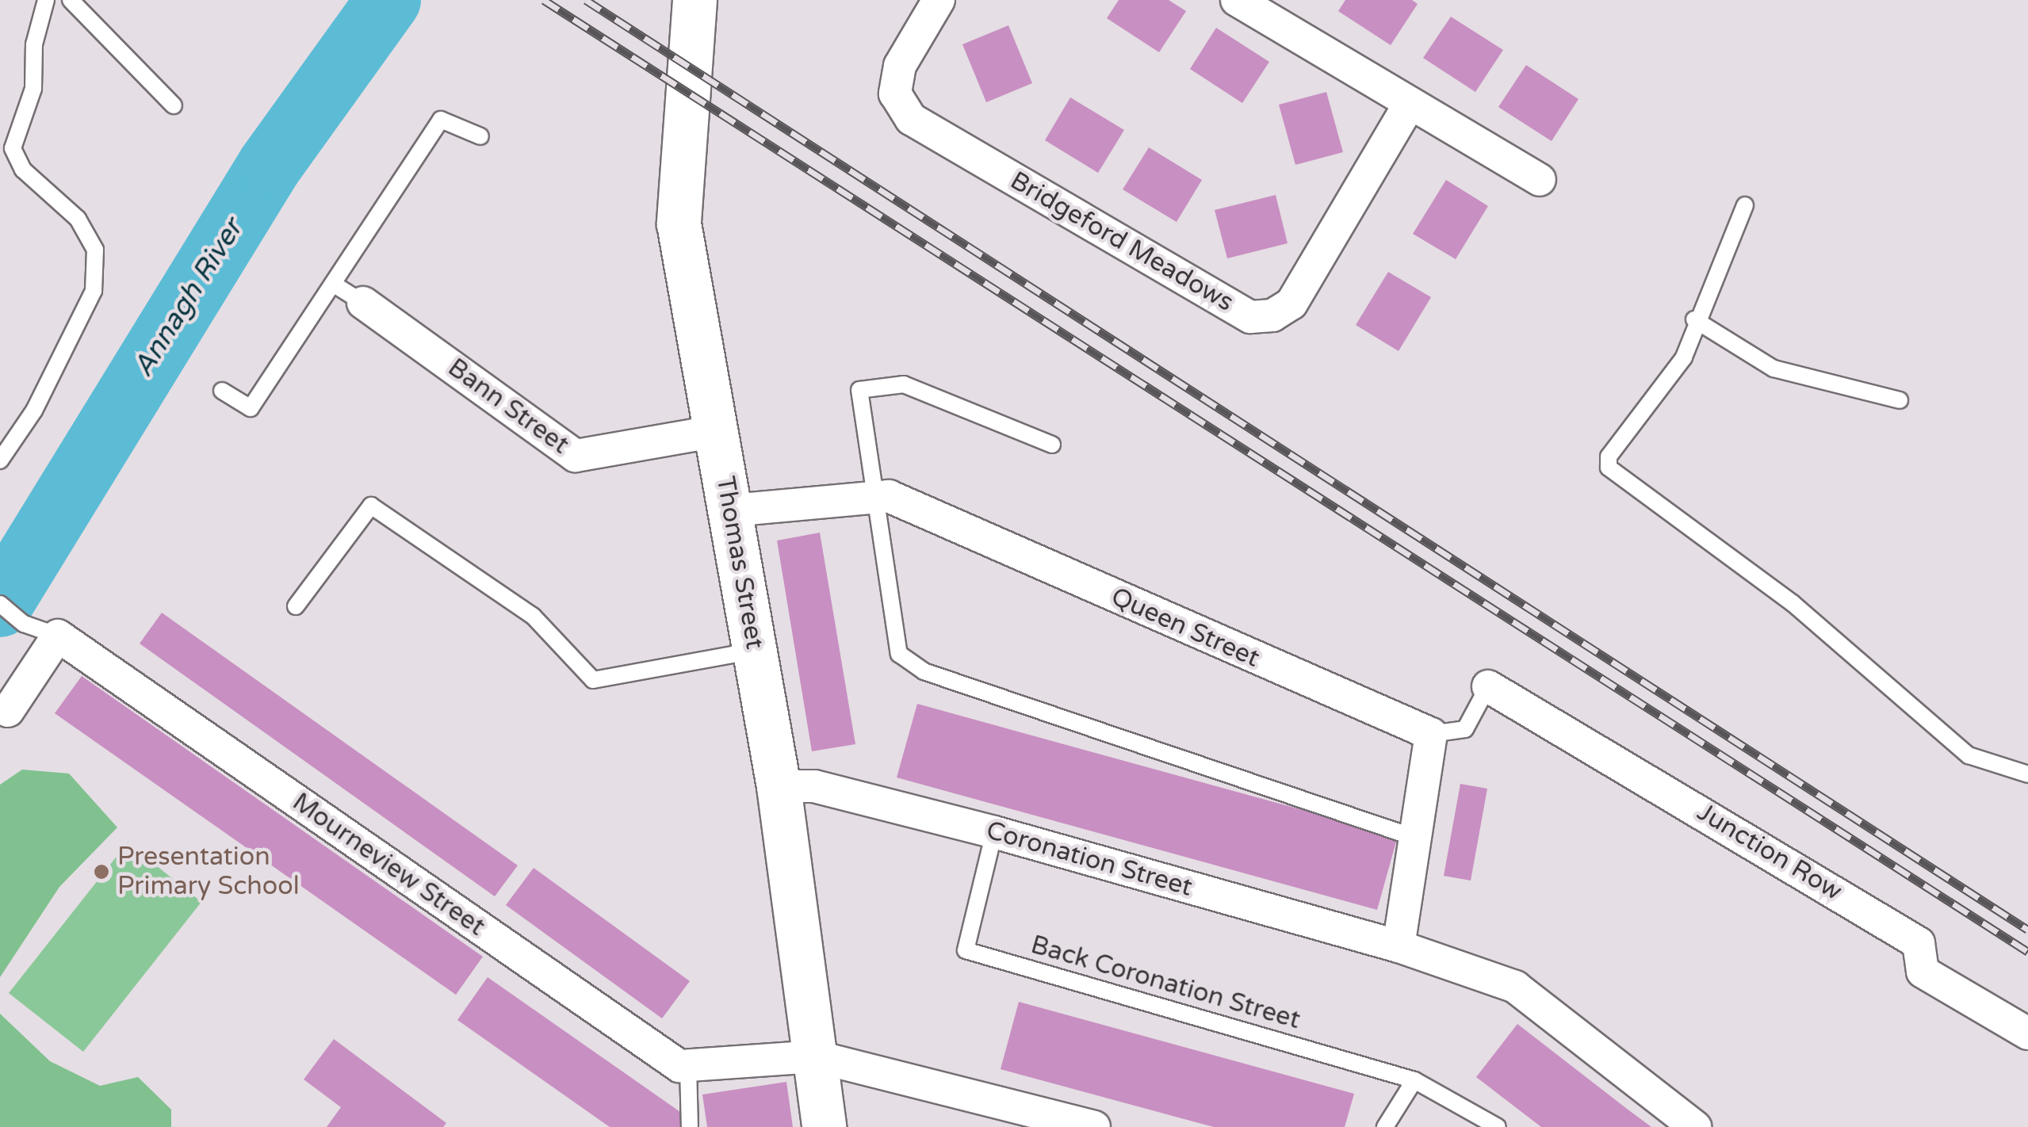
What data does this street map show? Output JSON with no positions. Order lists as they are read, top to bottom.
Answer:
{
  "streets": {
    "main road": ["Thomas Street"],
    "street": [
      "Bridgeford Meadows",
      "Bann Street",
      "Queen Street",
      "Junction Row",
      "Coronation Street",
      "Mourneview Street"
    ],
    "lane": ["Back Coronation Street"]
  },
  "crossings": [
    ["Bann Street", "Thomas Street"],
    ["Thomas Street", "Coronation Street"],
    ["Thomas Street", "Mourneview Street"],
    ["Coronation Street", "Back Coronation Street"]
  ],
  "water": ["Annagh River"],
  "places": ["Presentation Primary School"]
}
